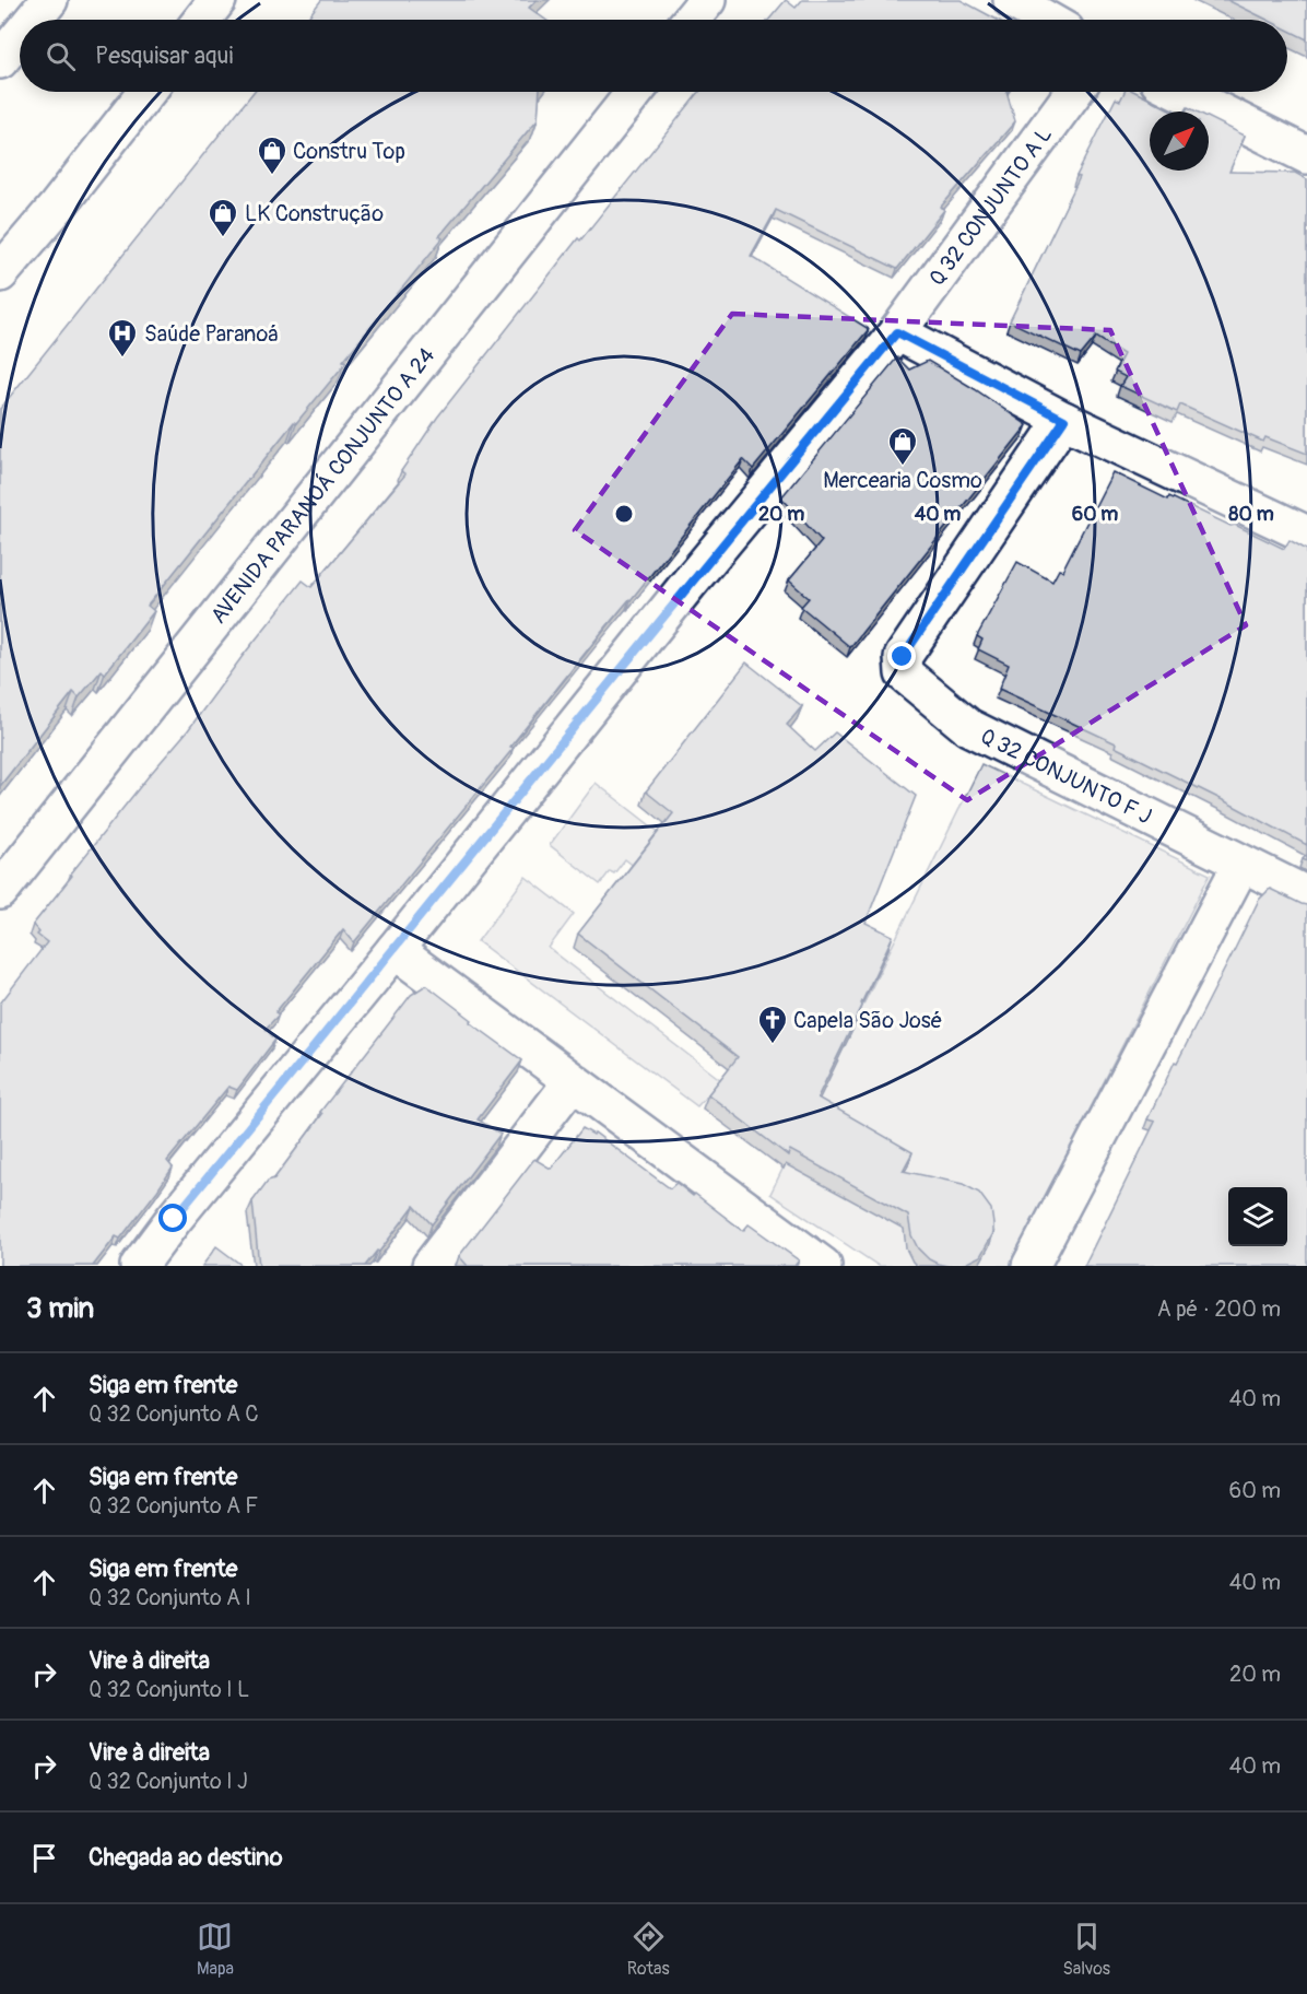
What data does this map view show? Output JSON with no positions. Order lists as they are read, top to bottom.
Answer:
{
  "streets": {
    "street": ["Q 32 CONJUNTO A L", "AVENIDA PARANOÁ CONJUNTO A 24", "Q 32 CONJUNTO F J"]
  },
  "places": {
    "shop": ["Constru Top", "LK Construção", "Mercearia Cosmo"],
    "hospital": ["Saúde Paranoá"],
    "church": ["Capela São José"]
  },
  "north": "top right",
  "page": {
    "search": "Pesquisar aqui",
    "heading": ["3 min", "A pé · 200 m"],
    "list": [
      ["Siga em frente", "Q 32 Conjunto A C", "40 m"],
      ["Siga em frente", "Q 32 Conjunto A F", "60 m"],
      ["Siga em frente", "Q 32 Conjunto A I", "40 m"],
      ["Vire à direita", "Q 32 Conjunto I L", "20 m"],
      ["Vire à direita", "Q 32 Conjunto I J", "40 m"],
      "Chegada ao destino"
    ],
    "nav": ["Mapa", "Rotas", "Salvos"]
  },
  "rings": [
    "20 m",
    "40 m",
    "60 m",
    "80 m"
  ]
}
